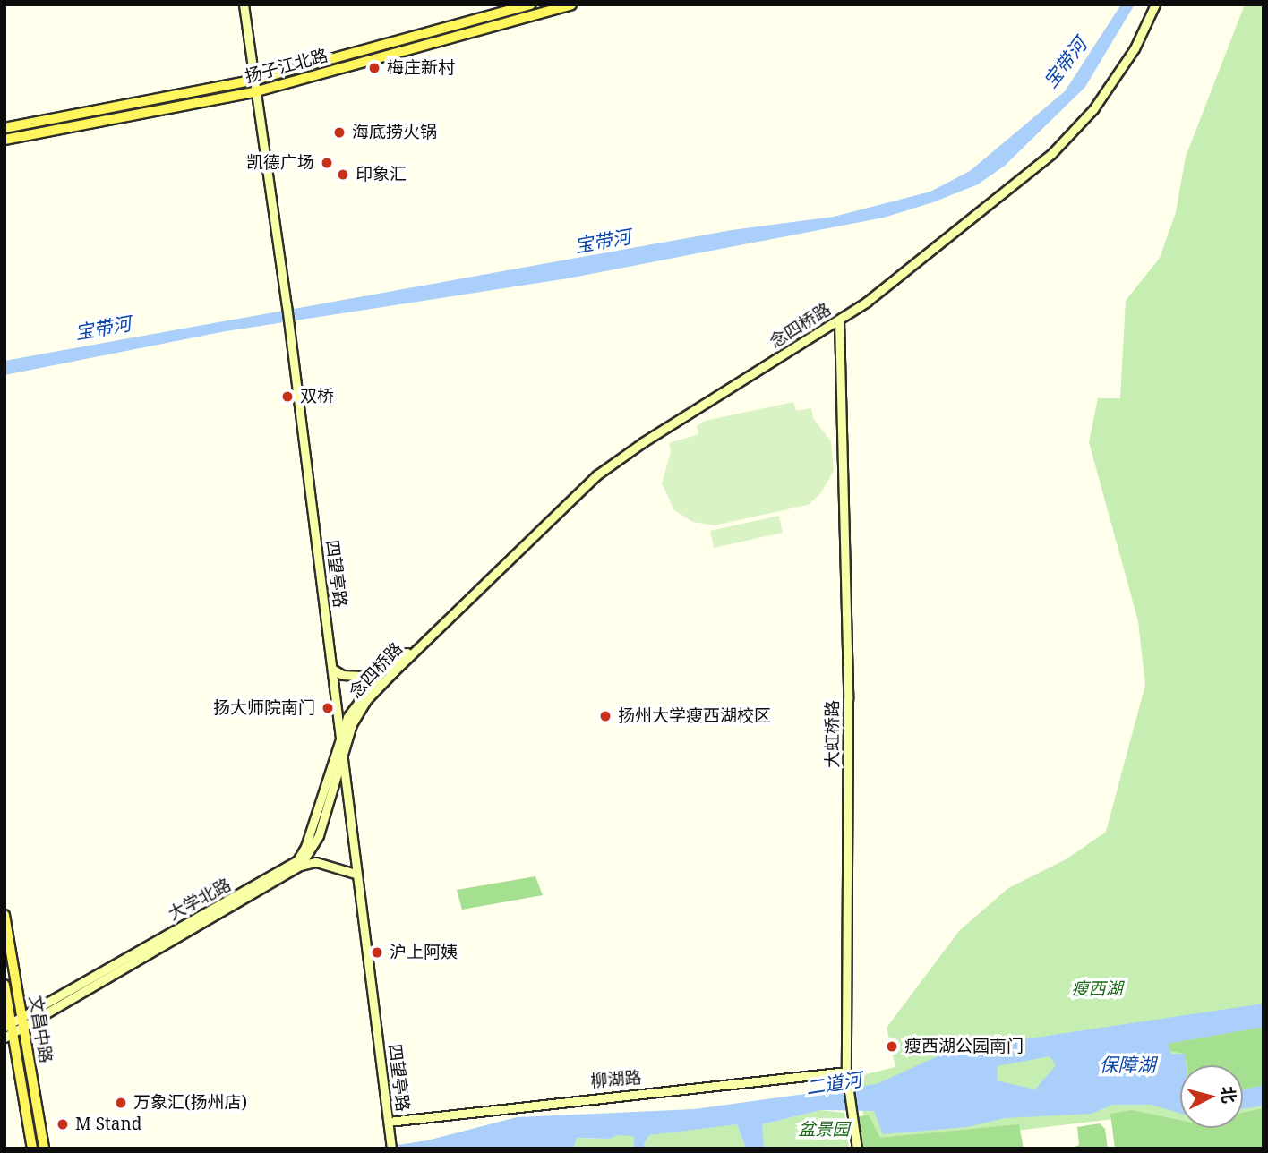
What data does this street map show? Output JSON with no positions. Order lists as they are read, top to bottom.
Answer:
{
  "streets": {
    "main road": ["扬子江北路", "文昌中路"],
    "street": [
      "念四桥路",
      "四望亭路",
      "大虹桥路",
      "大学北路",
      "柳湖路"
    ]
  },
  "crossings": [
    ["扬子江北路", "四望亭路"],
    ["念四桥路", "四望亭路"],
    ["念四桥路", "大虹桥路"],
    ["念四桥路", "大学北路"],
    ["四望亭路", "大学北路"],
    ["四望亭路", "柳湖路"],
    ["大虹桥路", "柳湖路"],
    ["大学北路", "文昌中路"]
  ],
  "water": ["宝带河", "保障湖", "二道河"],
  "parks": ["瘦西湖", "盆景园"],
  "places": [
    "梅庄新村",
    "海底捞火锅",
    "凯德广场",
    "印象汇",
    "双桥",
    "扬大师院南门",
    "扬州大学瘦西湖校区",
    "沪上阿姨",
    "瘦西湖公园南门",
    "万象汇(扬州店)",
    "M Stand"
  ],
  "north": "right"
}
